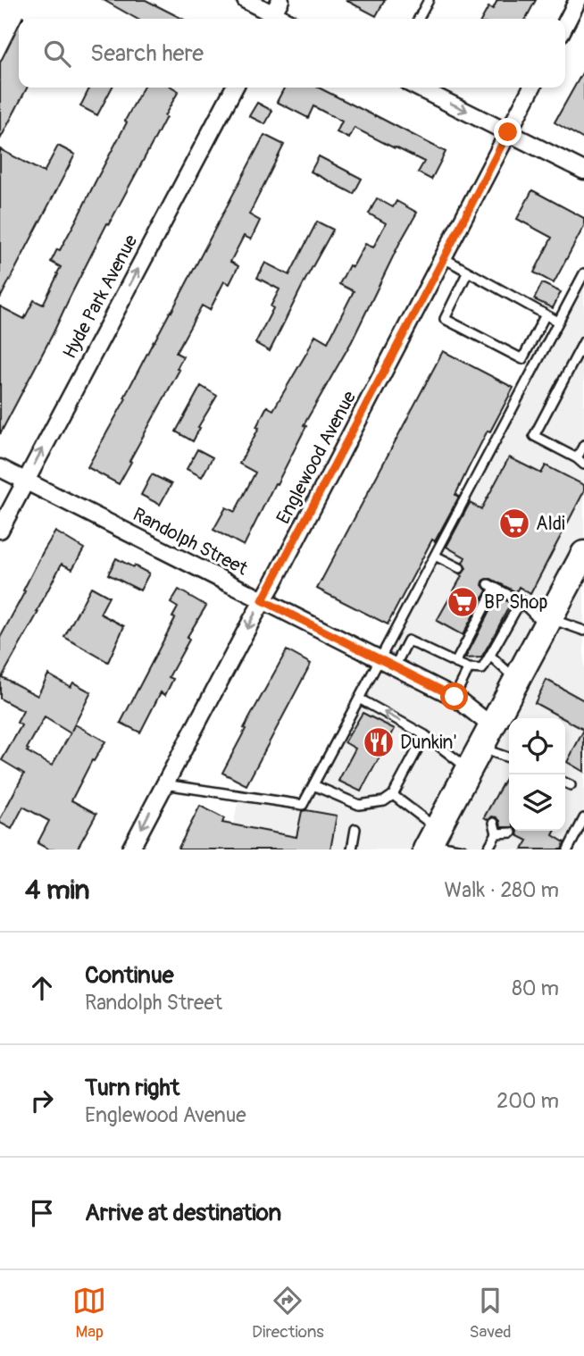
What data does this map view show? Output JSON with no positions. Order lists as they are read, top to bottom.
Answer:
{
  "streets": {
    "street": ["Hyde Park Avenue", "Englewood Avenue", "Randolph Street"]
  },
  "crossings": [
    ["Hyde Park Avenue", "Randolph Street"],
    ["Englewood Avenue", "Randolph Street"]
  ],
  "one_way": ["Hyde Park Avenue"],
  "places": {
    "supermarket": ["Aldi", "BP Shop"],
    "restaurant": ["Dunkin'"]
  },
  "page": {
    "search": "Search here",
    "heading": ["4 min", "Walk · 280 m"],
    "list": [
      ["Continue", "Randolph Street", "80 m"],
      ["Turn right", "Englewood Avenue", "200 m"],
      "Arrive at destination"
    ],
    "nav": ["Map", "Directions", "Saved"]
  }
}
